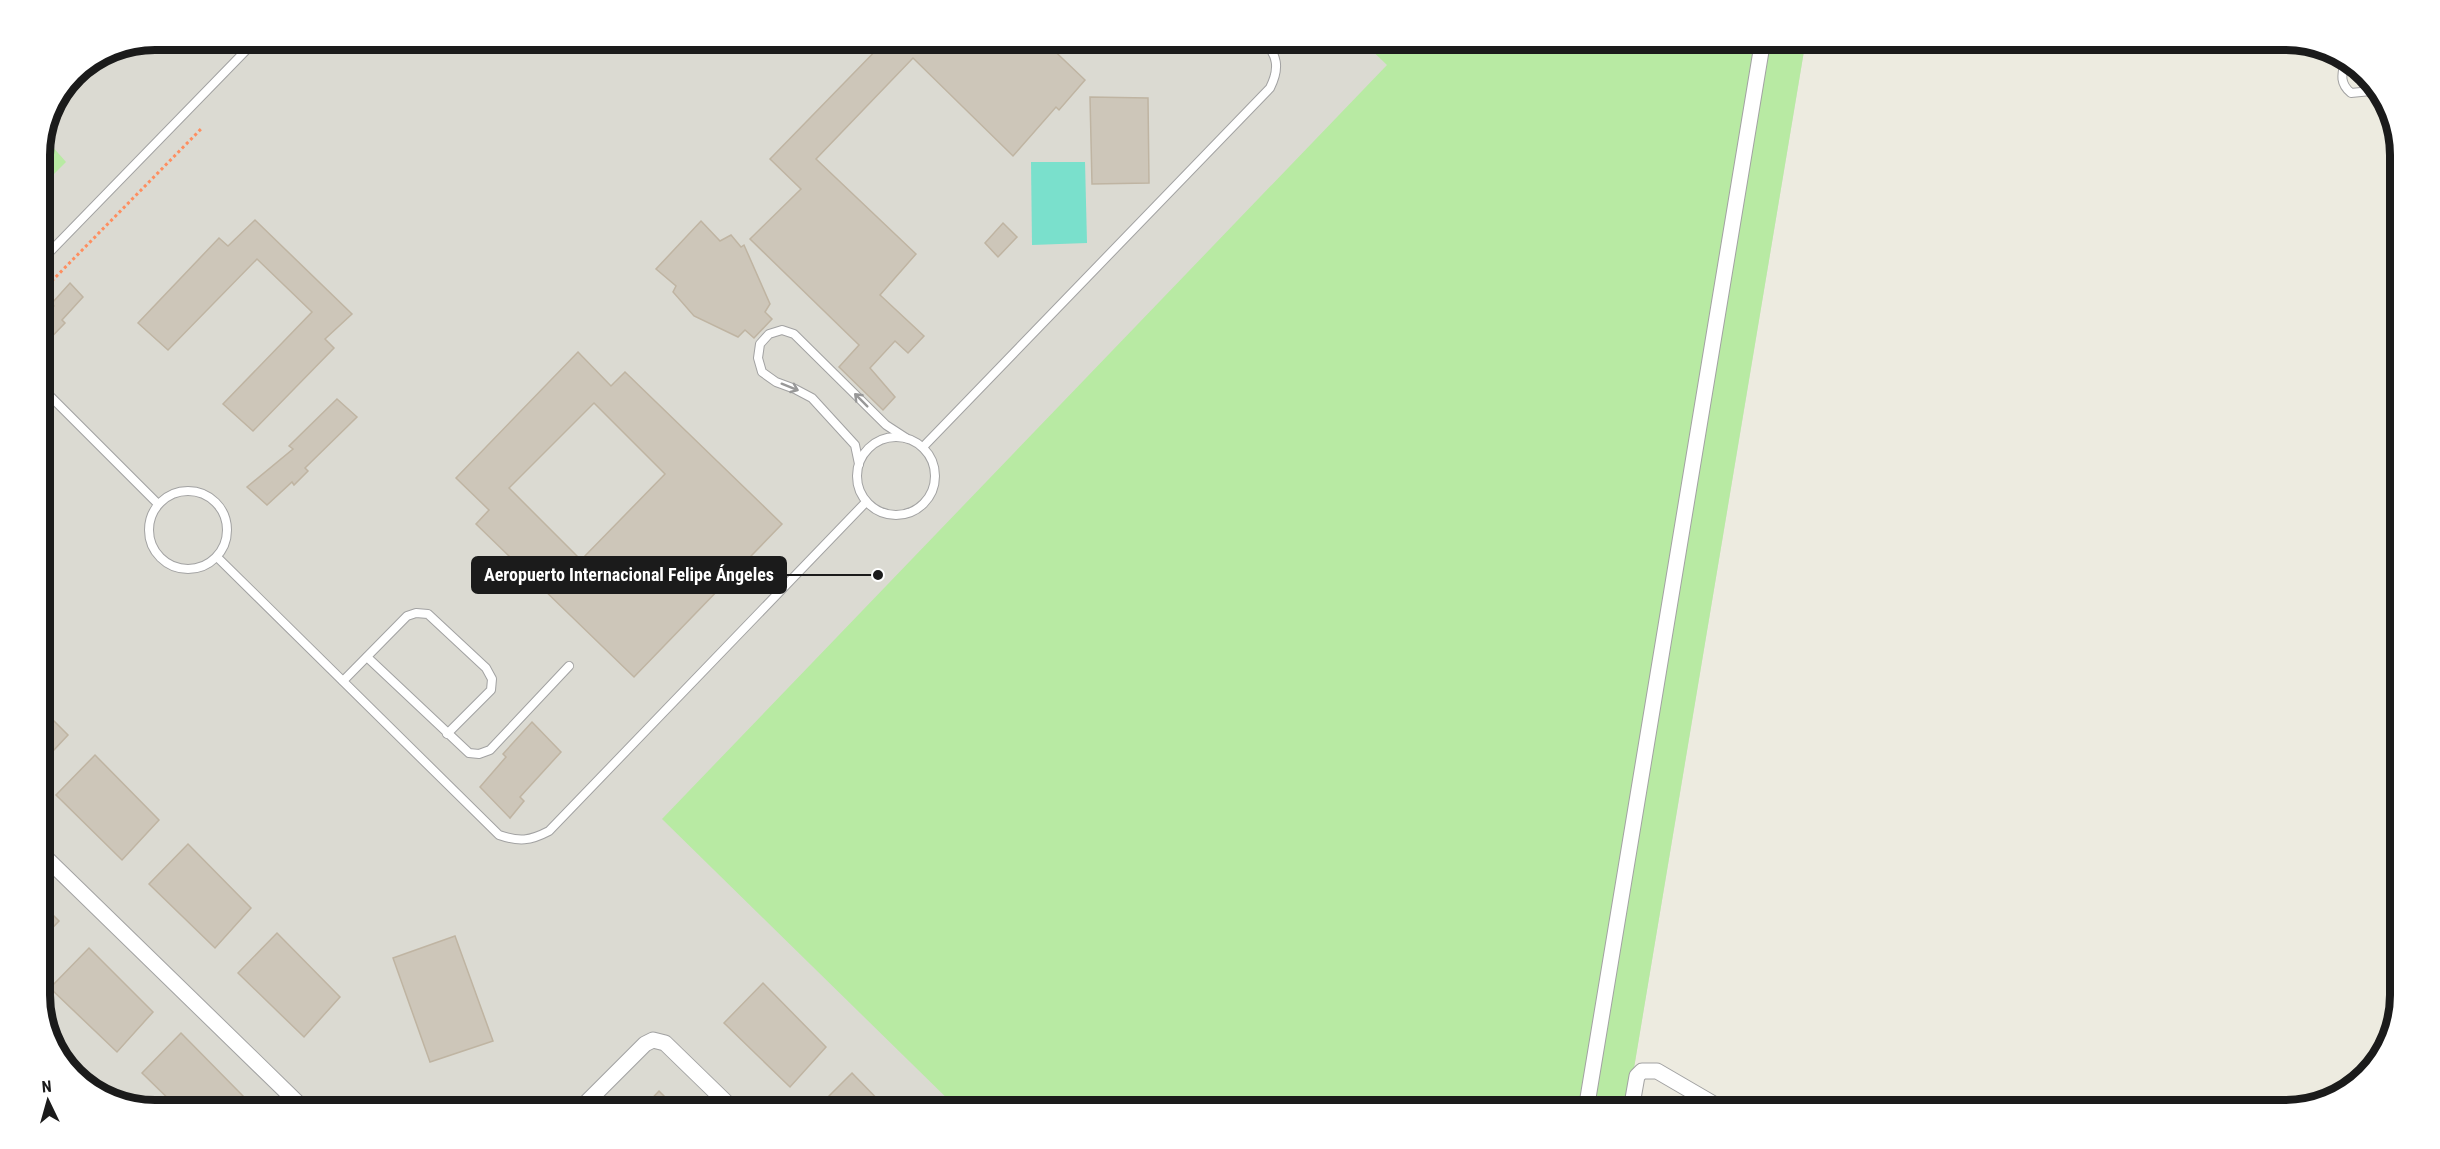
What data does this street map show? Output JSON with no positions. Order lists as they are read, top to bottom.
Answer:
{
  "places": ["Aeropuerto Internacional Felipe Ángeles"],
  "north": "top"
}
